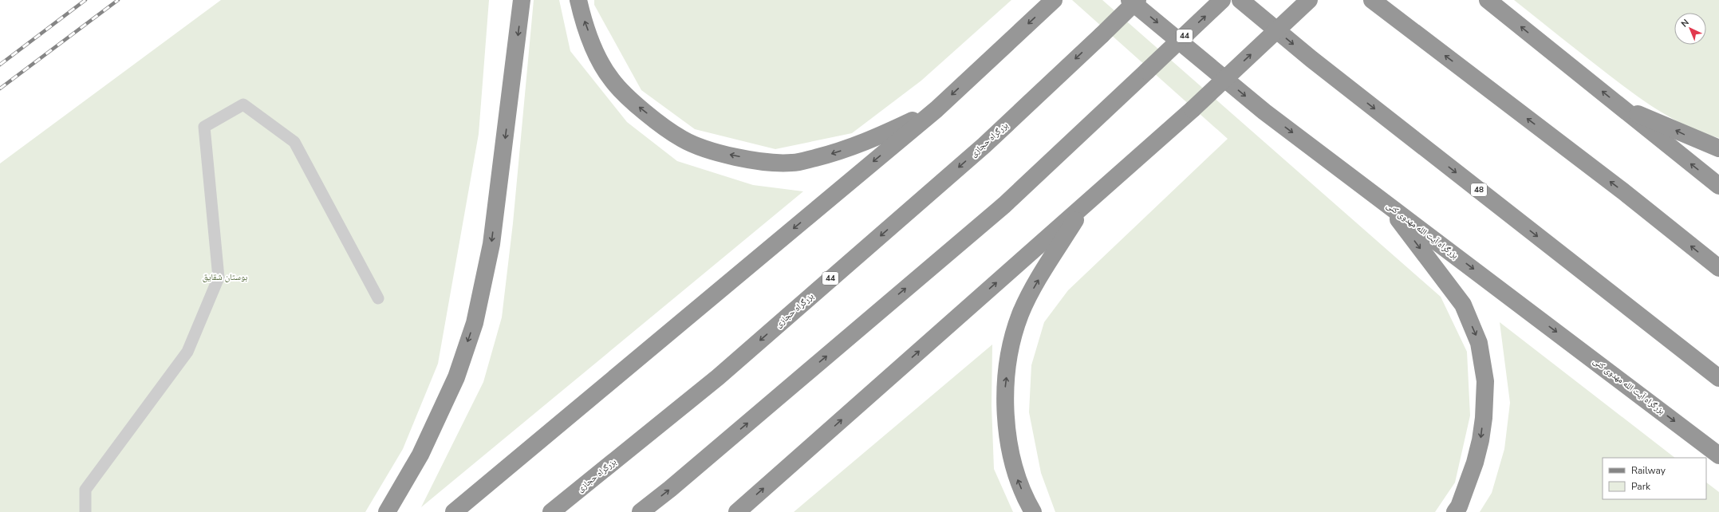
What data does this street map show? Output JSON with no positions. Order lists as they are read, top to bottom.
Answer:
{
  "streets": {
    "highway": [
      "44",
      "بزرگراه حجازی",
      "48",
      "بزرگراه آیت الله مهدوی کنی"
    ]
  },
  "parks": ["بوستان شقایق"],
  "legend": ["Railway", "Park"],
  "north": "top left"
}
